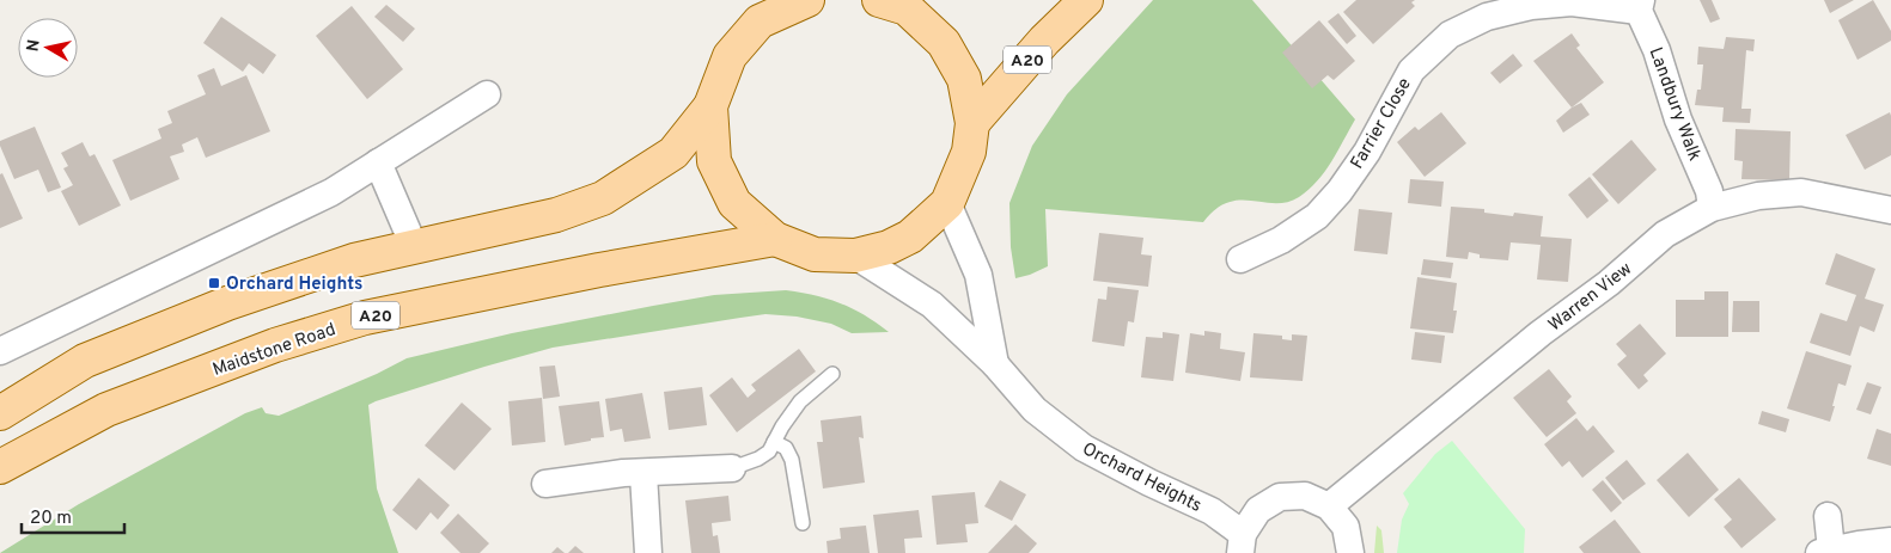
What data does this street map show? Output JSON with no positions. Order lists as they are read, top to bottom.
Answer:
{
  "streets": {
    "main road": ["A20", "Maidstone Road"],
    "street": [
      "Landbury Walk",
      "Farrier Close",
      "Warren View",
      "Orchard Heights"
    ]
  },
  "crossings": [
    ["Landbury Walk", "Farrier Close"],
    ["Landbury Walk", "Warren View"]
  ],
  "places": {
    "transit": ["Orchard Heights"]
  },
  "scale_bar": "20 m",
  "north": "left"
}
